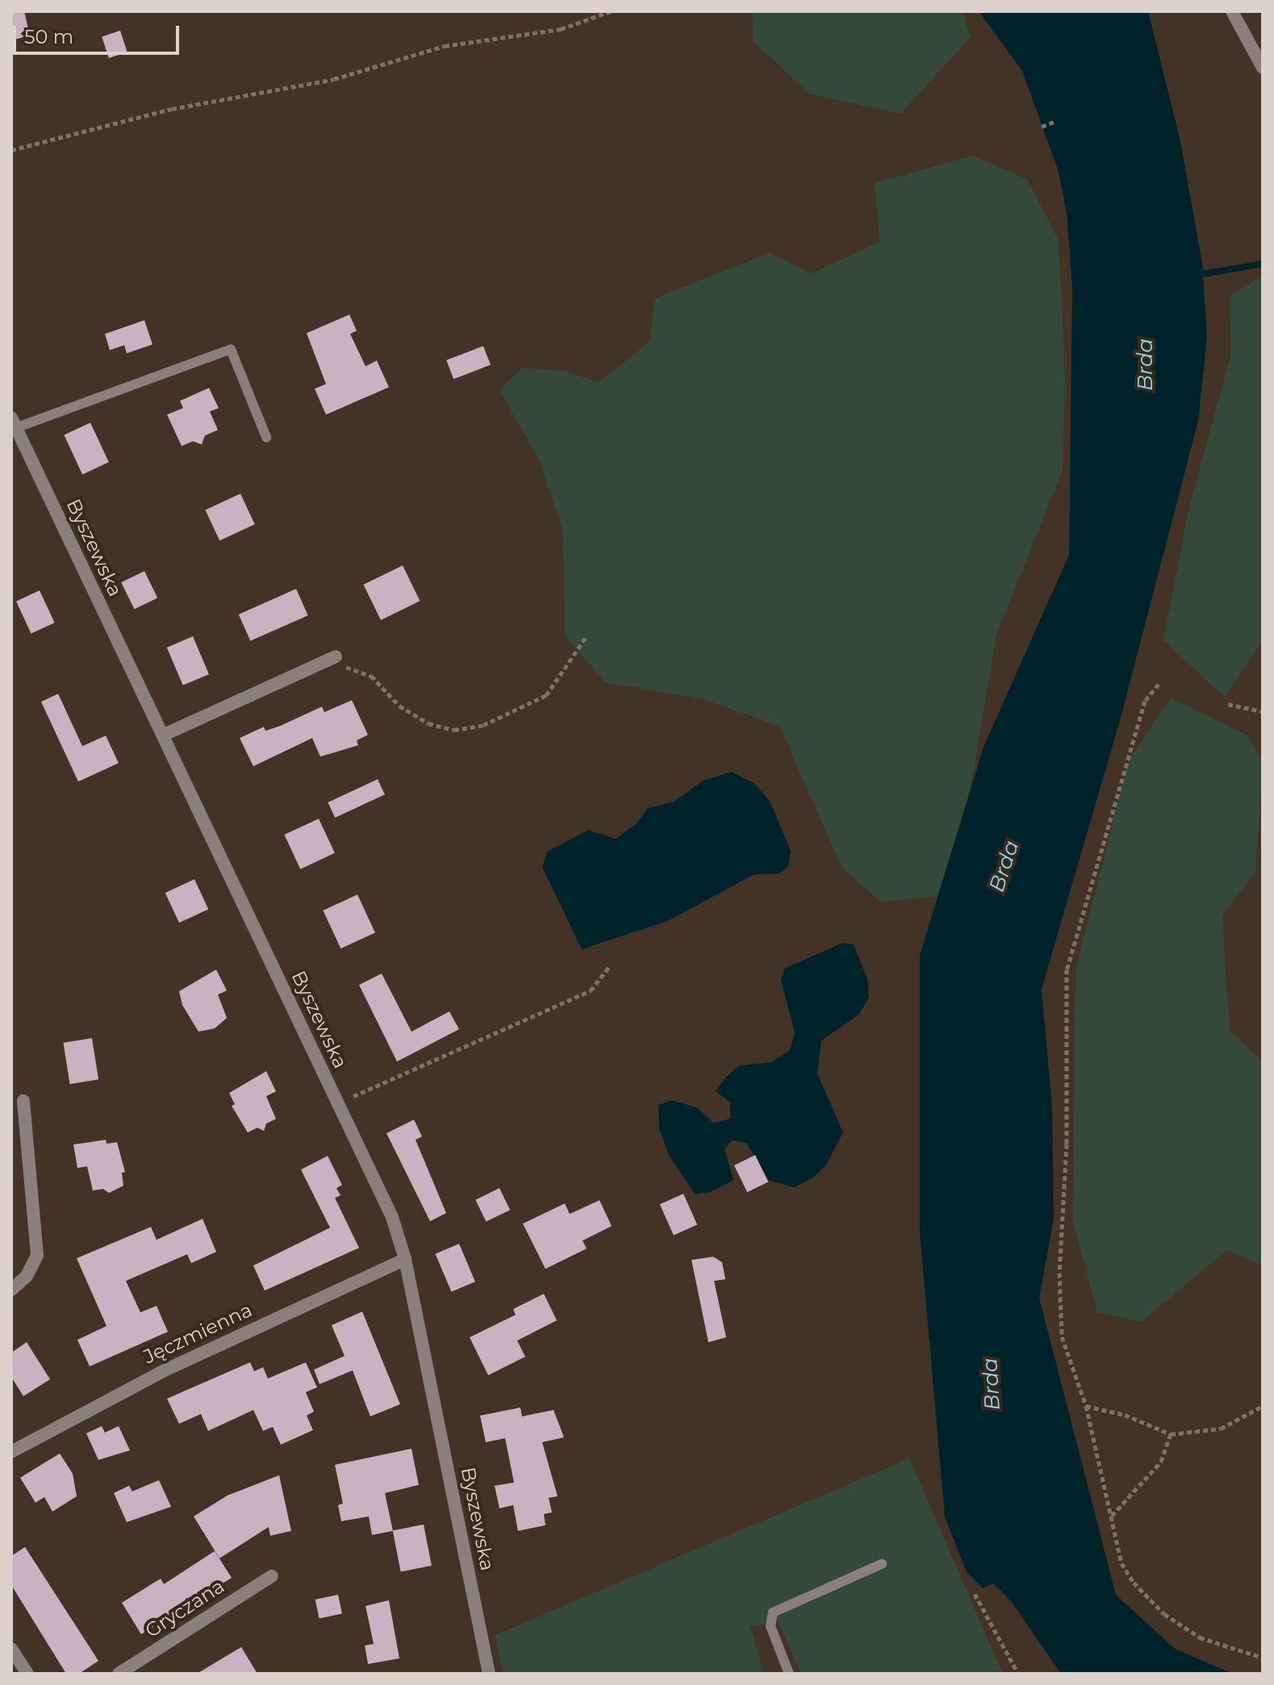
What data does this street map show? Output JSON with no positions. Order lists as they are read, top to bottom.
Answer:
{
  "streets": {
    "street": ["Byszewska", "Jęczmienna", "Gryczana"]
  },
  "crossings": [
    ["Byszewska", "Jęczmienna"]
  ],
  "water": ["Brda"],
  "scale_bar": "50 m"
}
